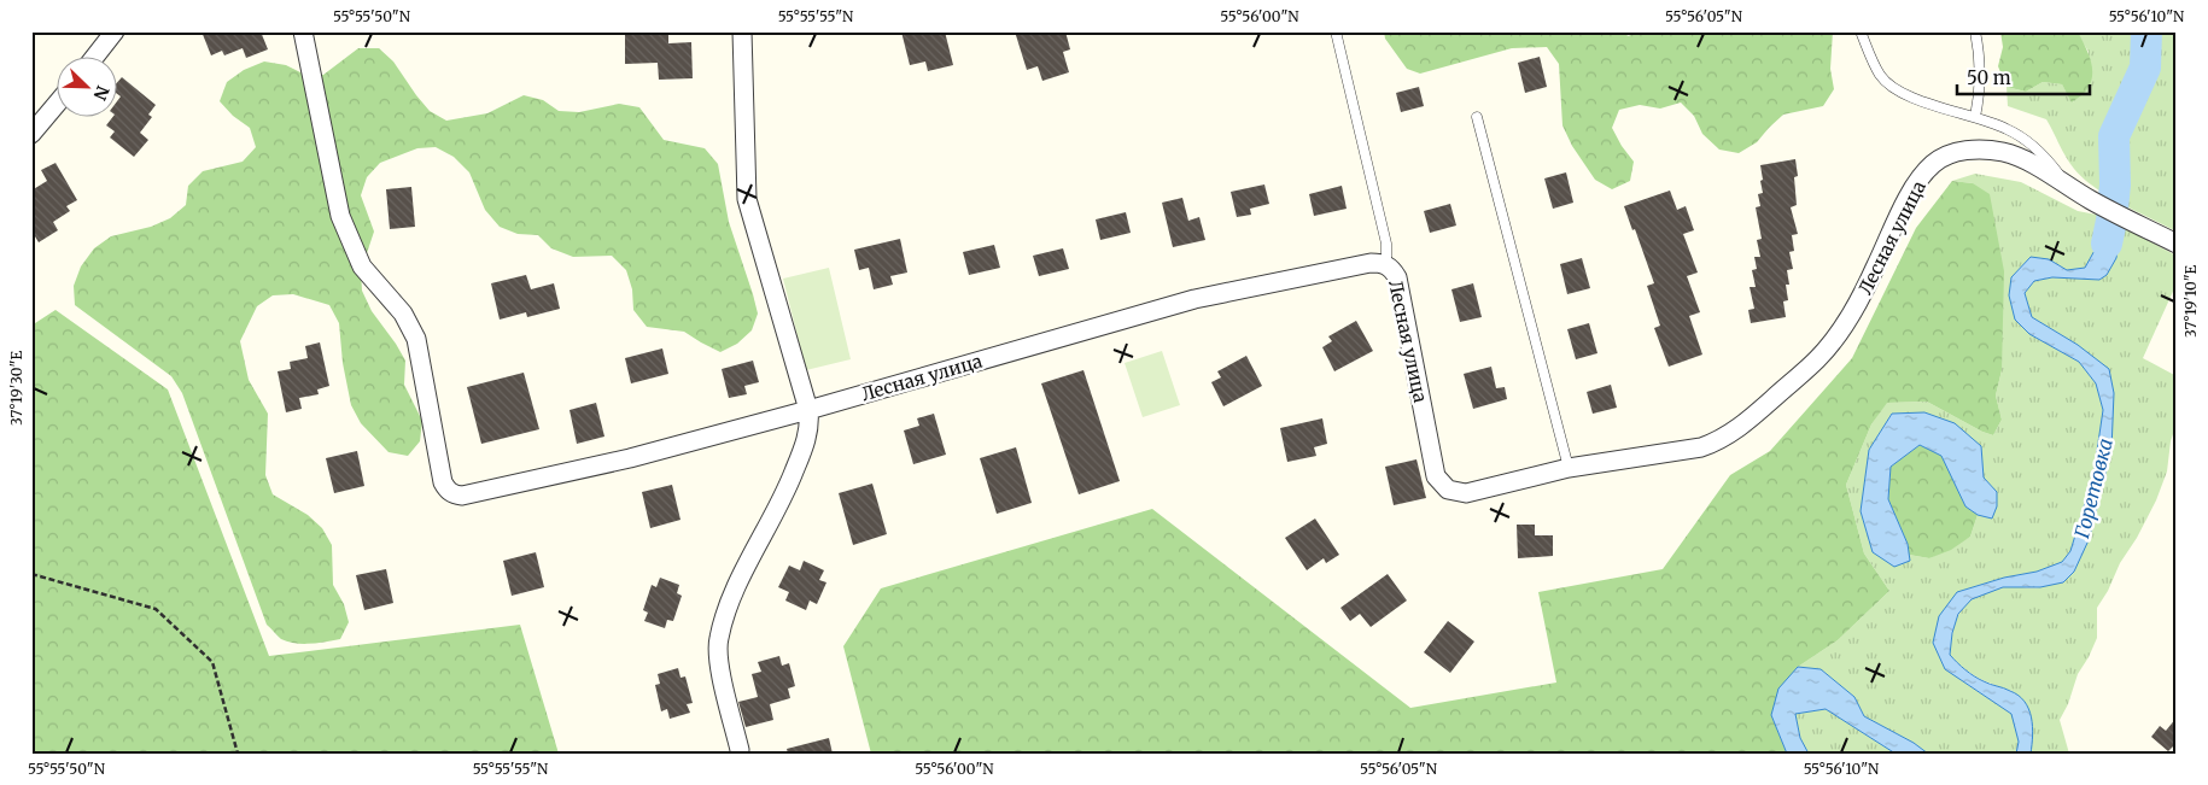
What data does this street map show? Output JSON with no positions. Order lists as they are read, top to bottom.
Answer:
{
  "streets": {
    "street": ["Лесная улица"]
  },
  "water": ["Горетовка"],
  "scale_bar": "50 m",
  "north": "bottom right",
  "coordinates": [
    "55°55'50\"N",
    "55°55'55\"N",
    "55°56'00\"N",
    "55°56'05\"N",
    "55°56'10\"N",
    "37°19'10\"E",
    "37°19'30\"E"
  ]
}
